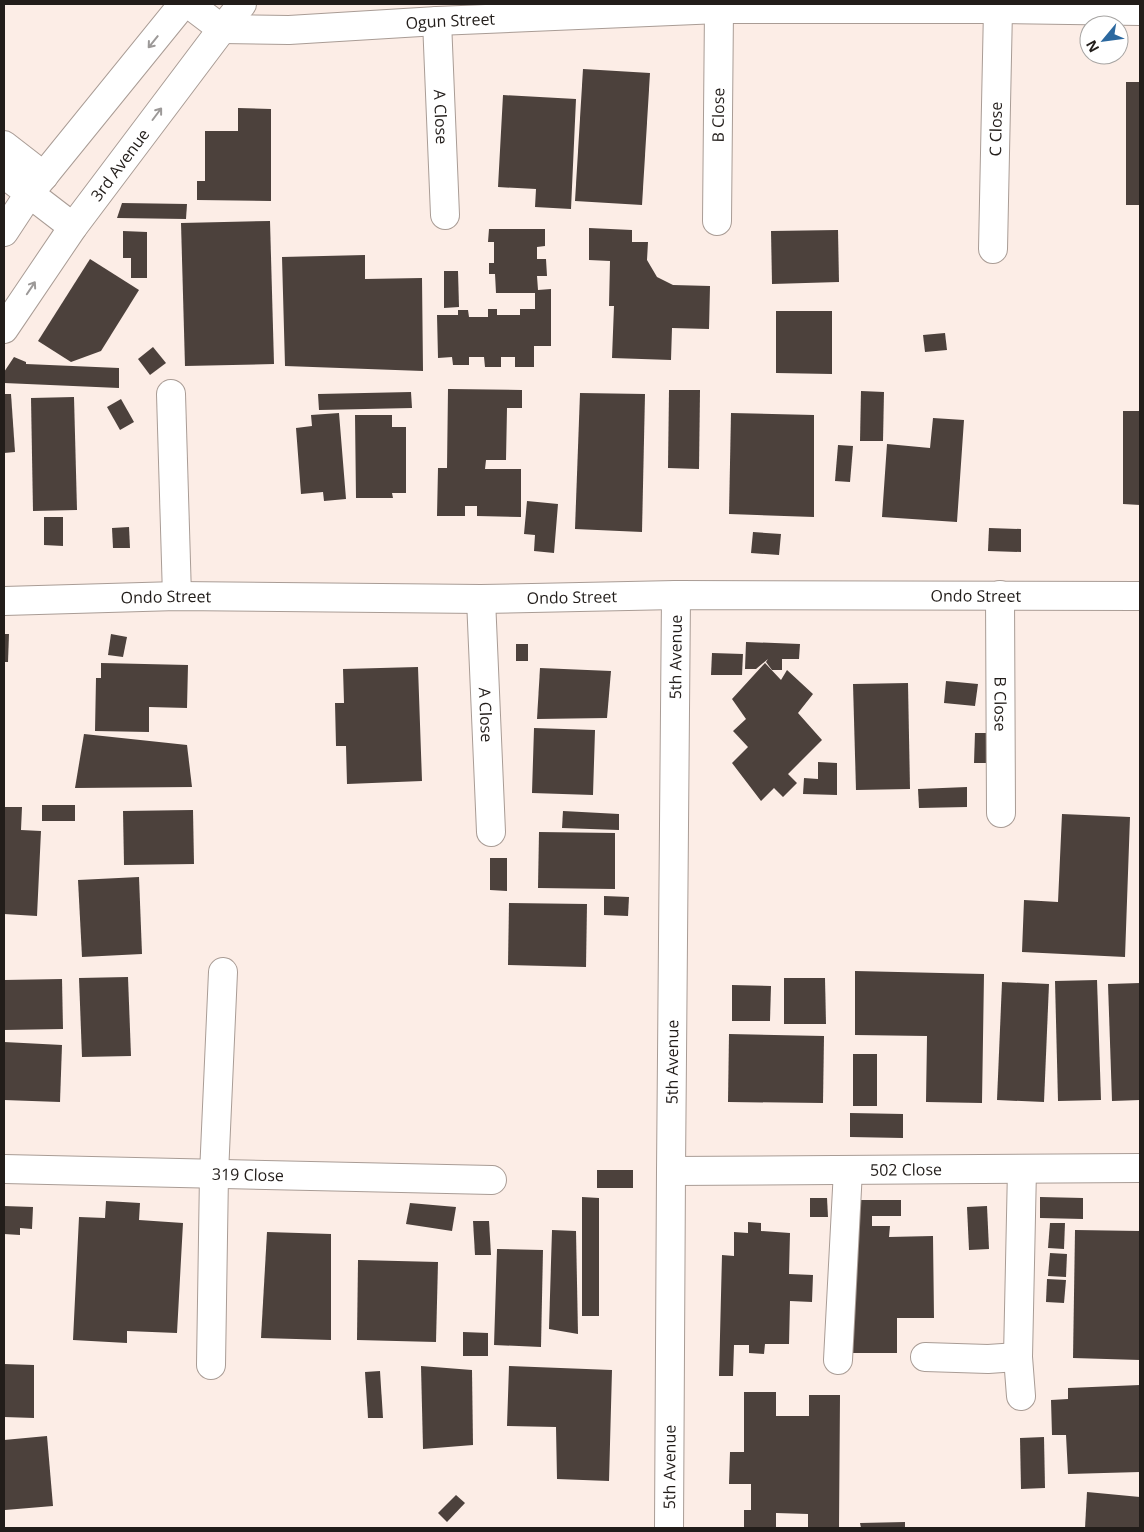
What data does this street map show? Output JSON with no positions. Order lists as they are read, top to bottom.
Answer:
{
  "streets": {
    "street": [
      "Ogun Street",
      "B Close",
      "A Close",
      "C Close",
      "3rd Avenue",
      "Ondo Street",
      "5th Avenue",
      "502 Close",
      "319 Close"
    ]
  },
  "crossings": [
    ["Ogun Street", "B Close"],
    ["Ogun Street", "A Close"],
    ["Ogun Street", "C Close"],
    ["Ogun Street", "3rd Avenue"],
    ["B Close", "Ondo Street"],
    ["A Close", "Ondo Street"],
    ["Ondo Street", "5th Avenue"],
    ["5th Avenue", "502 Close"]
  ],
  "north": "bottom left"
}
